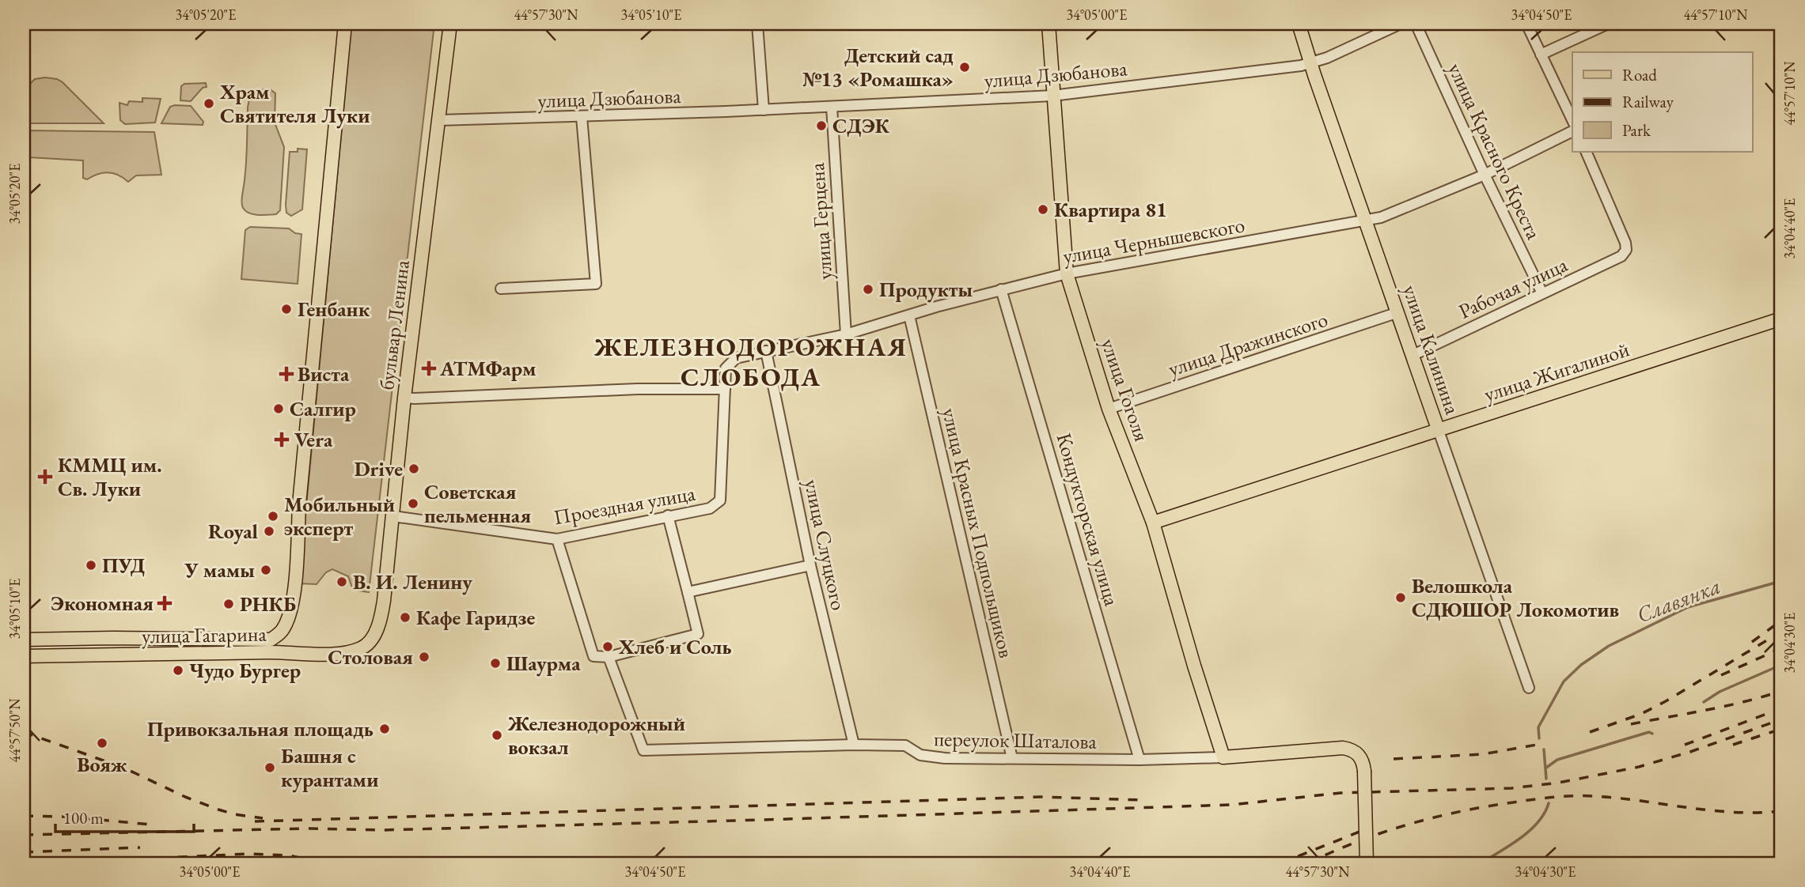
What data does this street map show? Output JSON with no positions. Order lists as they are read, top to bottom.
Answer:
{
  "streets": {
    "main road": [
      "бульвар Ленина",
      "улица Калинина",
      "улица Жигалиной",
      "улица Гоголя",
      "улица Гагарина"
    ],
    "street": [
      "улица Дзюбанова",
      "улица Красного Креста",
      "улица Герцена",
      "улица Чернышевского",
      "Рабочая улица",
      "улица Дражинского",
      "Проездная улица",
      "Кондукторская улица",
      "улица Красных Подпольщиков",
      "улица Слуцкого",
      "переулок Шаталова"
    ]
  },
  "crossings": [
    ["улица Дзюбанова", "улица Герцена"],
    ["улица Дзюбанова", "бульвар Ленина"],
    ["улица Дзюбанова", "улица Калинина"],
    ["улица Дзюбанова", "улица Гоголя"],
    ["улица Красного Креста", "улица Чернышевского"],
    ["улица Красного Креста", "Рабочая улица"],
    ["улица Герцена", "улица Чернышевского"],
    ["улица Чернышевского", "улица Калинина"],
    ["улица Чернышевского", "улица Гоголя"],
    ["улица Чернышевского", "Проездная улица"],
    ["улица Чернышевского", "Кондукторская улица"],
    ["улица Чернышевского", "улица Красных Подпольщиков"],
    ["улица Чернышевского", "улица Слуцкого"],
    ["Рабочая улица", "улица Калинина"],
    ["бульвар Ленина", "Проездная улица"],
    ["бульвар Ленина", "улица Гагарина"],
    ["улица Дражинского", "улица Калинина"],
    ["улица Дражинского", "улица Гоголя"],
    ["улица Калинина", "улица Жигалиной"],
    ["улица Жигалиной", "улица Гоголя"],
    ["улица Гоголя", "переулок Шаталова"],
    ["Кондукторская улица", "переулок Шаталова"],
    ["улица Красных Подпольщиков", "переулок Шаталова"],
    ["улица Слуцкого", "переулок Шаталова"]
  ],
  "districts": ["ЖЕЛЕЗНОДОРОЖНАЯ СЛОБОДА"],
  "water": ["Славянка"],
  "places": {
    "other": [
      "Детский сад №13 «Ромашка»",
      "Храм Святителя Луки",
      "СДЭК",
      "Квартира 81",
      "Продукты",
      "Генбанк",
      "Салгир",
      "Drive",
      "Советская пельменная",
      "Мобильный эксперт",
      "Royal",
      "ПУД",
      "У мамы",
      "В. И. Ленину",
      "Велошкола СДЮШОР Локомотив",
      "РНКБ",
      "Кафе Гаридзе",
      "Хлеб и Соль",
      "Столовая",
      "Шаурма",
      "Чудо Бургер",
      "Привокзальная площадь",
      "Железнодорожный вокзал",
      "Вояж",
      "Башня с курантами"
    ],
    "health": [
      "АТМФарм",
      "Виста",
      "Vera",
      "КММЦ им. Св. Луки",
      "Экономная"
    ]
  },
  "legend": ["Road", "Railway", "Park"],
  "scale_bar": "100 m",
  "coordinates": [
    "34°05'20\"E",
    "44°57'30\"N",
    "34°05'10\"E",
    "34°05'00\"E",
    "34°04'50\"E",
    "44°57'10\"N",
    "34°04'40\"E",
    "34°04'30\"E",
    "44°57'50\"N"
  ]
}
